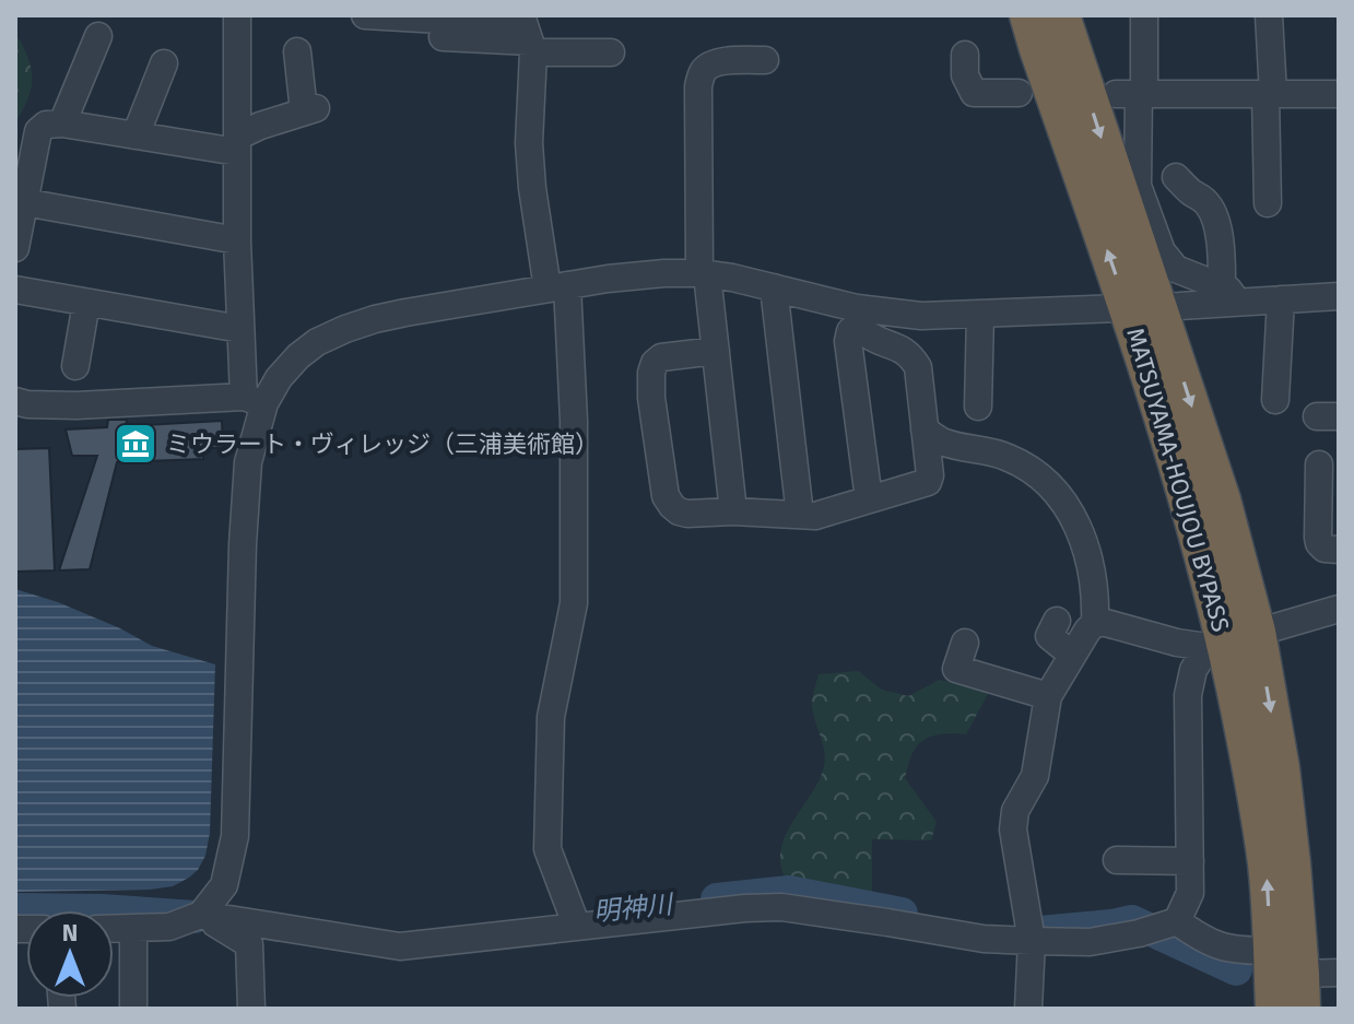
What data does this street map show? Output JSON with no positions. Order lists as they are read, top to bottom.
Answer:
{
  "streets": {
    "highway": ["MATSUYAMA-HOUJOU BYPASS"]
  },
  "water": ["明神川"],
  "places": {
    "museum": ["ミウラート・ヴィレッジ（三浦美術館）"]
  },
  "north": "top"
}
